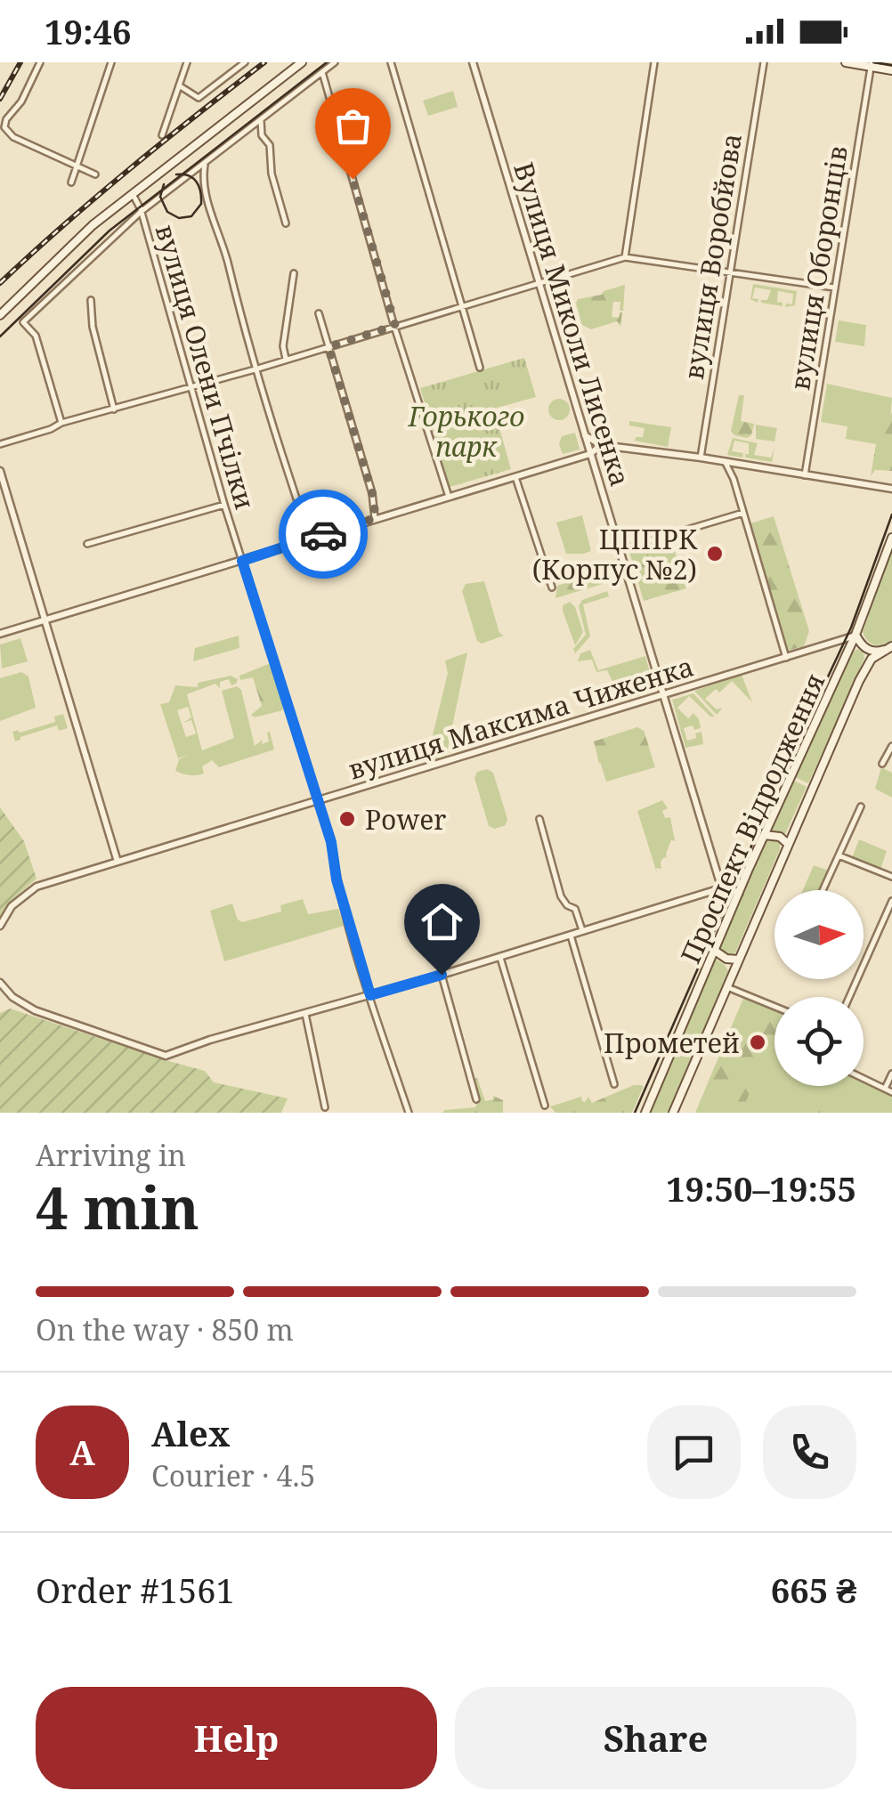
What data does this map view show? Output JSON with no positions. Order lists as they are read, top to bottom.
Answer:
{
  "streets": {
    "main road": ["Проспект Відродження"],
    "street": [
      "вулиця Воробйова",
      "вулиця Оборонців",
      "Вулиця Миколи Лисенка",
      "вулиця Олени Пчілки",
      "вулиця Максима Чиженка"
    ]
  },
  "crossings": [
    ["Вулиця Миколи Лисенка", "вулиця Максима Чиженка"],
    ["вулиця Олени Пчілки", "вулиця Максима Чиженка"],
    ["вулиця Максима Чиженка", "Проспект Відродження"]
  ],
  "parks": ["Горького парк"],
  "places": ["ЦППРК (Корпус №2)", "Power", "Прометей"],
  "north": "right",
  "page": {
    "status": "19:46",
    "heading": ["4 min", "Arriving in", "19:50–19:55"],
    "panel": [
      "Alex",
      "Courier · 4.5",
      "Order #1561",
      "665 ₴"
    ],
    "bar": "On the way · 850 m",
    "round": "A",
    "buttons": ["Help", "Share"]
  }
}
